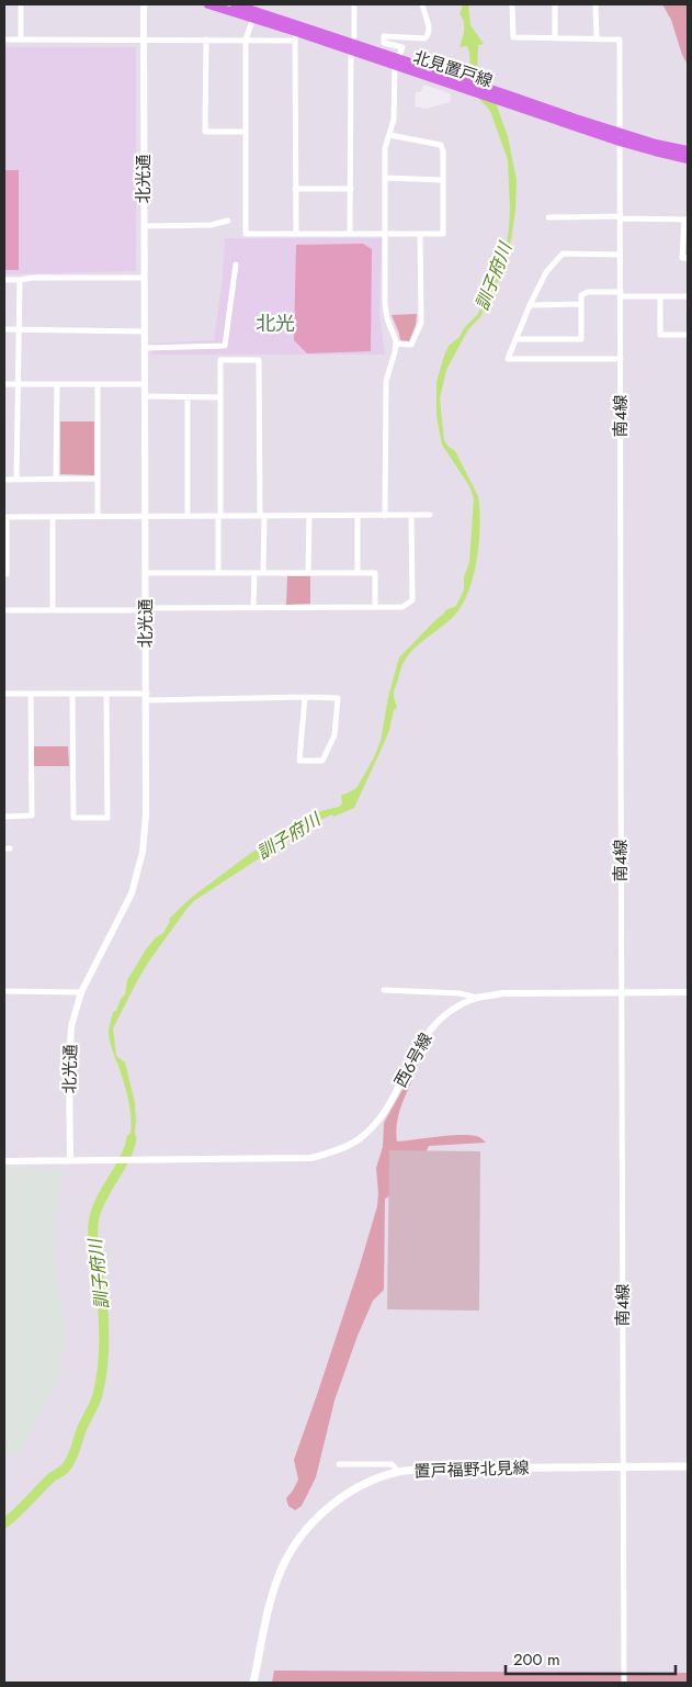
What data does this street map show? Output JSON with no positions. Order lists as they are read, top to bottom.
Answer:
{
  "streets": {
    "main road": ["北見置戸線", "置戸福野北見線"],
    "street": ["北光通", "南4線", "西6号線"]
  },
  "crossings": [
    ["北見置戸線", "南4線"],
    ["北光通", "西6号線"],
    ["南4線", "西6号線"],
    ["南4線", "置戸福野北見線"]
  ],
  "districts": ["北光"],
  "water": ["訓子府川"],
  "scale_bar": "200 m"
}
